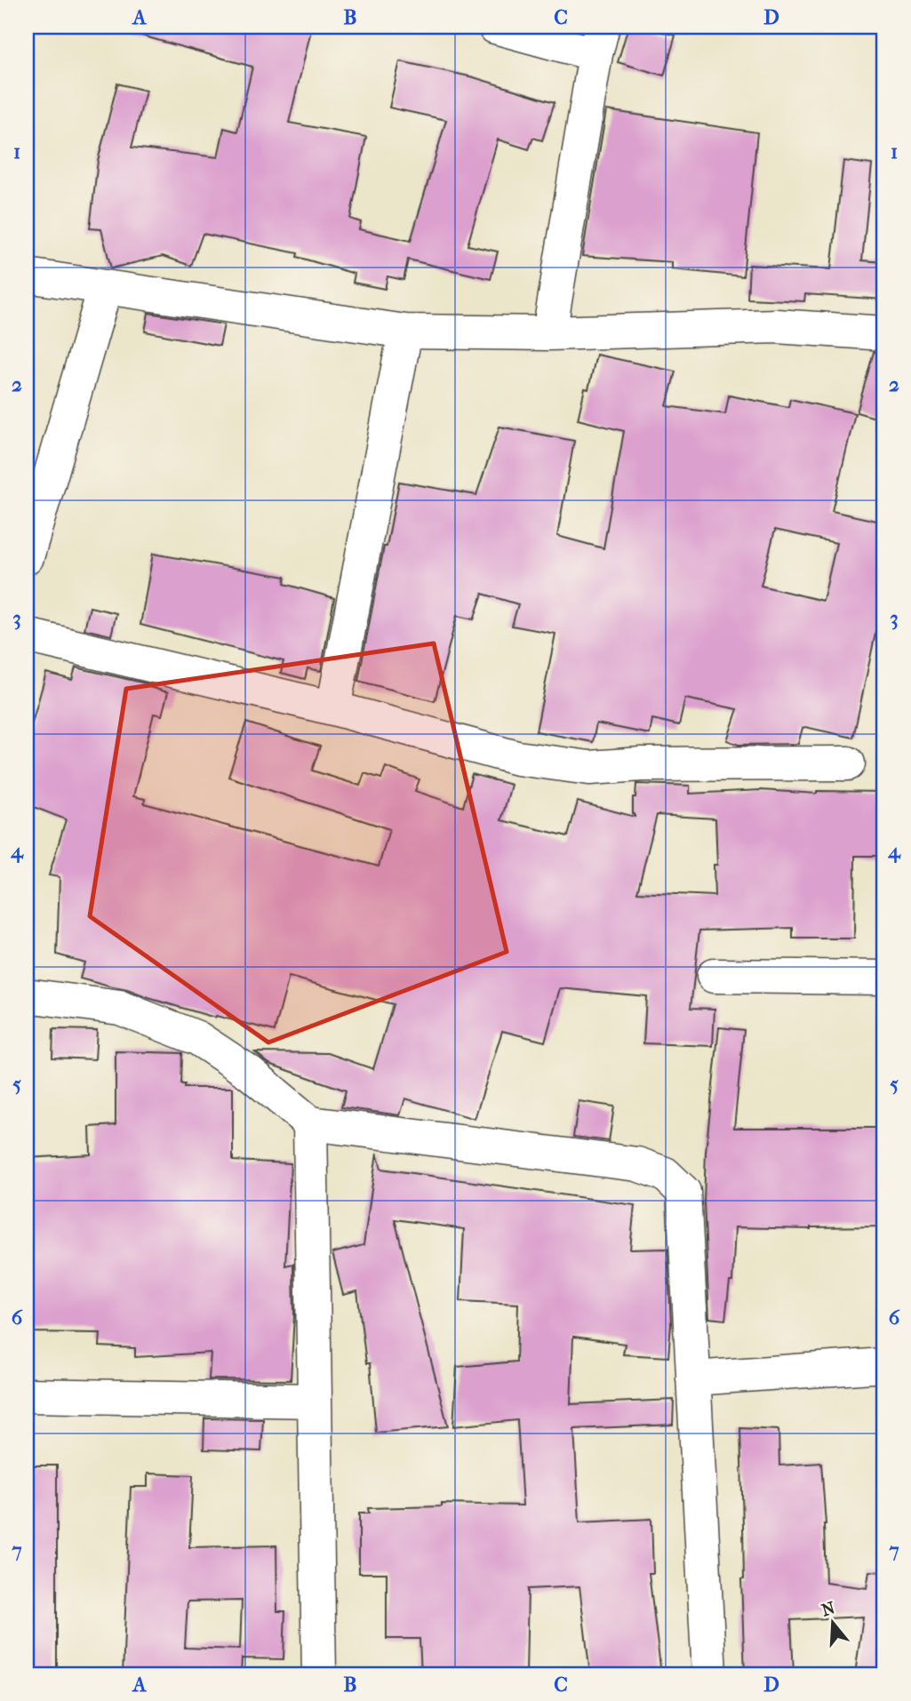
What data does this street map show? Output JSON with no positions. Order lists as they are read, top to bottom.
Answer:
{
  "north": "top",
  "grid": {
    "columns": [
      "A",
      "B",
      "C",
      "D"
    ],
    "rows": [
      "1",
      "2",
      "3",
      "4",
      "5",
      "6",
      "7"
    ]
  }
}
